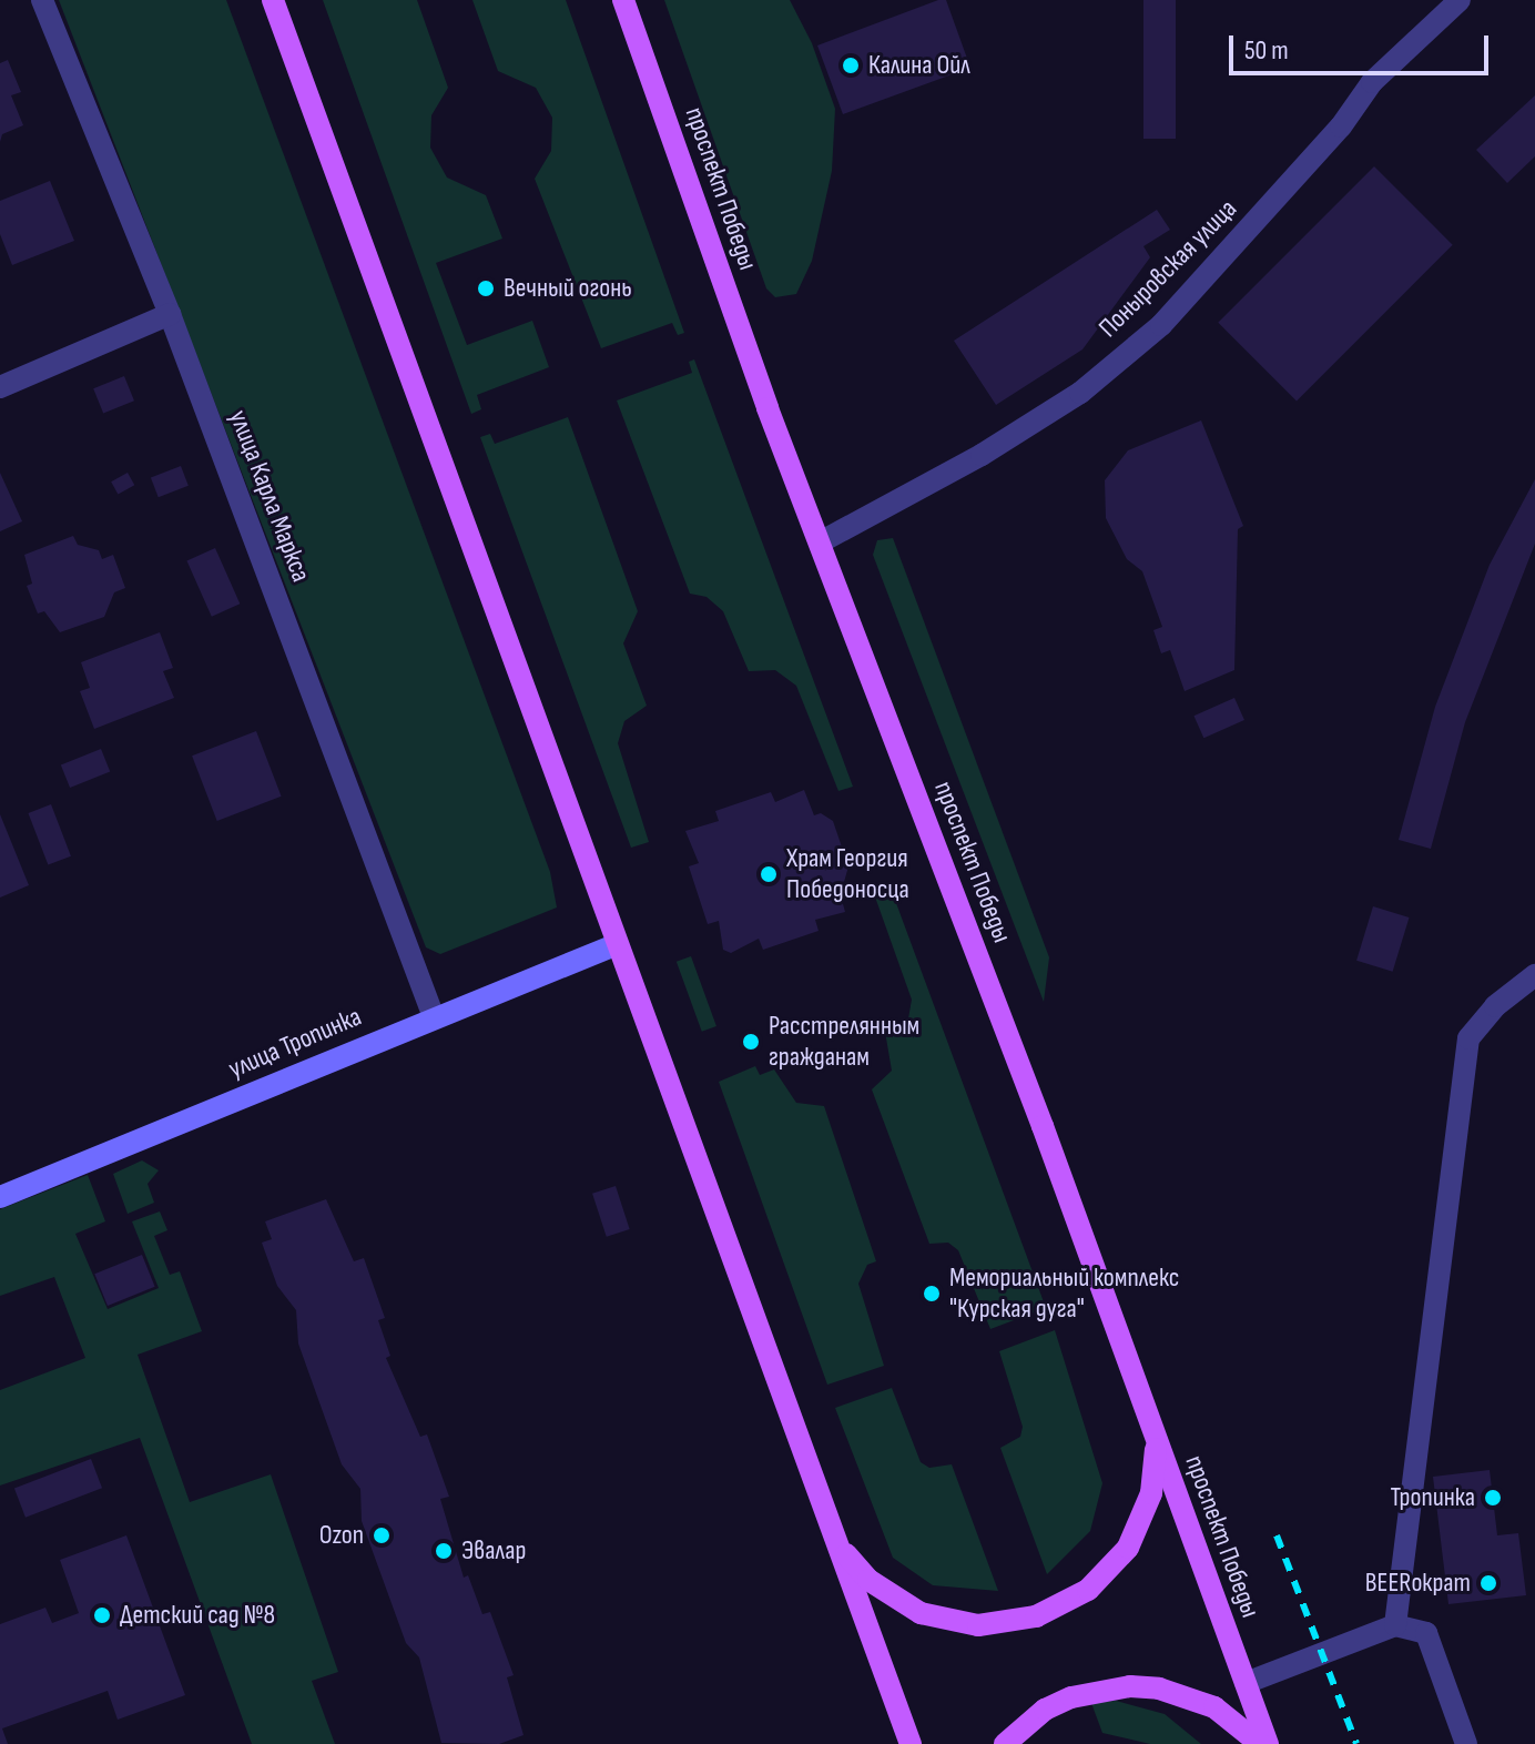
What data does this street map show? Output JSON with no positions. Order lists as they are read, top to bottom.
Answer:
{
  "streets": {
    "main road": ["проспект Победы", "улица Тропинка"],
    "street": ["Поныровская улица", "улица Карла Маркса"]
  },
  "crossings": [
    ["проспект Победы", "Поныровская улица"],
    ["улица Карла Маркса", "улица Тропинка"]
  ],
  "places": [
    "Калина Ойл",
    "Вечный огонь",
    "Храм Георгия Победоносца",
    "Расстрелянным гражданам",
    "Мемориальный комплекс \"Курская дуга\"",
    "Тропинка",
    "Ozon",
    "Эвалар",
    "BEERократ",
    "Детский сад №8"
  ],
  "scale_bar": "50 m"
}
